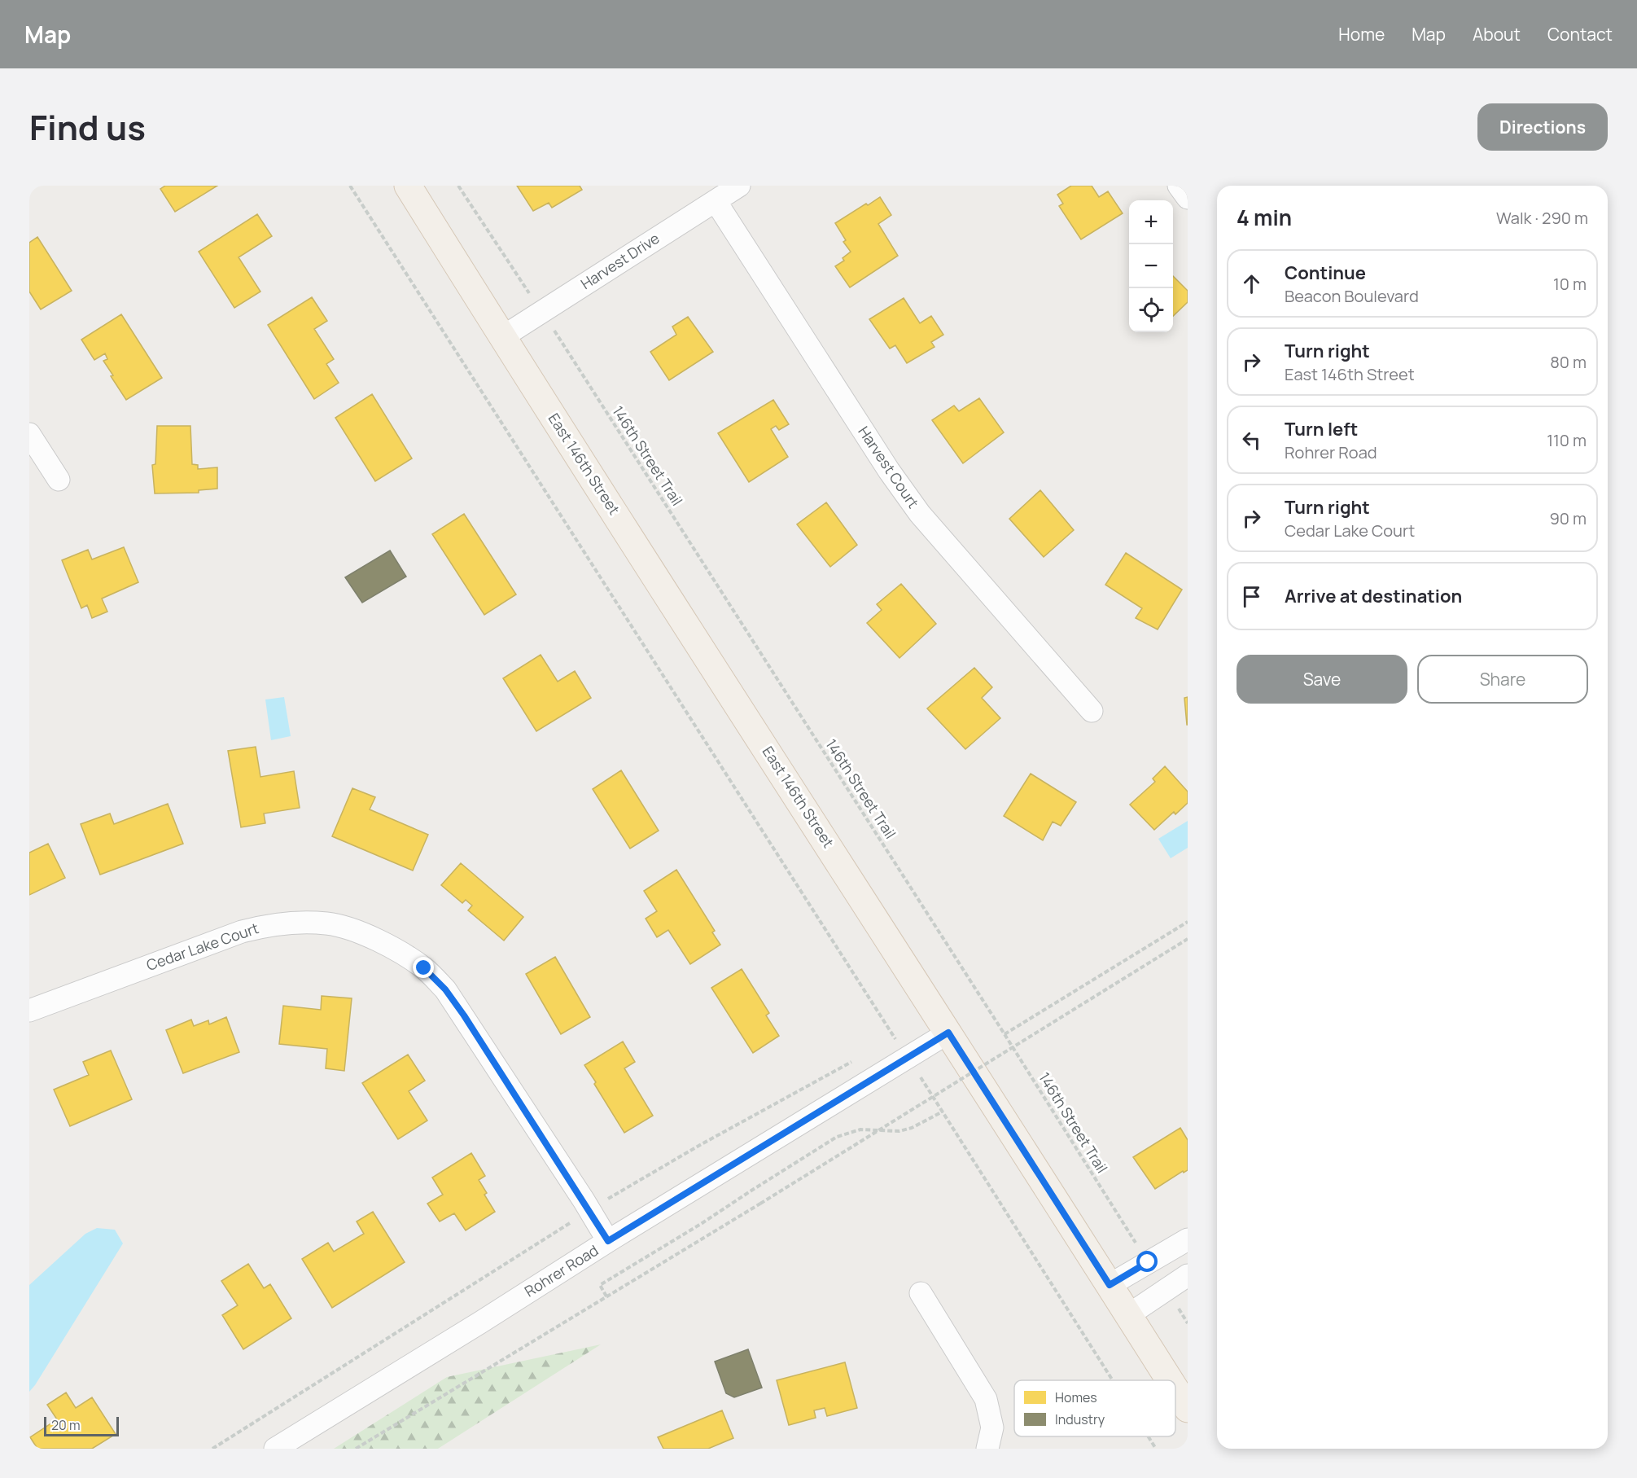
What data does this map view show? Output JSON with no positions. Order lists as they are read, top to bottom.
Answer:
{
  "streets": {
    "main road": ["East 146th Street"],
    "street": [
      "Harvest Drive",
      "Harvest Court",
      "Cedar Lake Court",
      "Rohrer Road"
    ],
    "path": ["146th Street Trail"]
  },
  "crossings": [
    ["Harvest Drive", "East 146th Street"],
    ["Harvest Drive", "Harvest Court"],
    ["East 146th Street", "Rohrer Road"],
    ["Cedar Lake Court", "Rohrer Road"]
  ],
  "legend": ["Homes", "Industry"],
  "scale_bar": "20 m",
  "page": {
    "header": "Map",
    "nav": [
      "Home",
      "Map",
      "About",
      "Contact"
    ],
    "title": "Find us",
    "buttons": [
      "Directions",
      ["Save", "Share"]
    ],
    "heading": ["4 min", "Walk · 290 m"],
    "map_buttons": ["+", "−"],
    "list": [
      ["Continue", "Beacon Boulevard", "10 m"],
      ["Turn right", "East 146th Street", "80 m"],
      ["Turn left", "Rohrer Road", "110 m"],
      ["Turn right", "Cedar Lake Court", "90 m"],
      "Arrive at destination"
    ],
    "scale": "20 m"
  }
}
